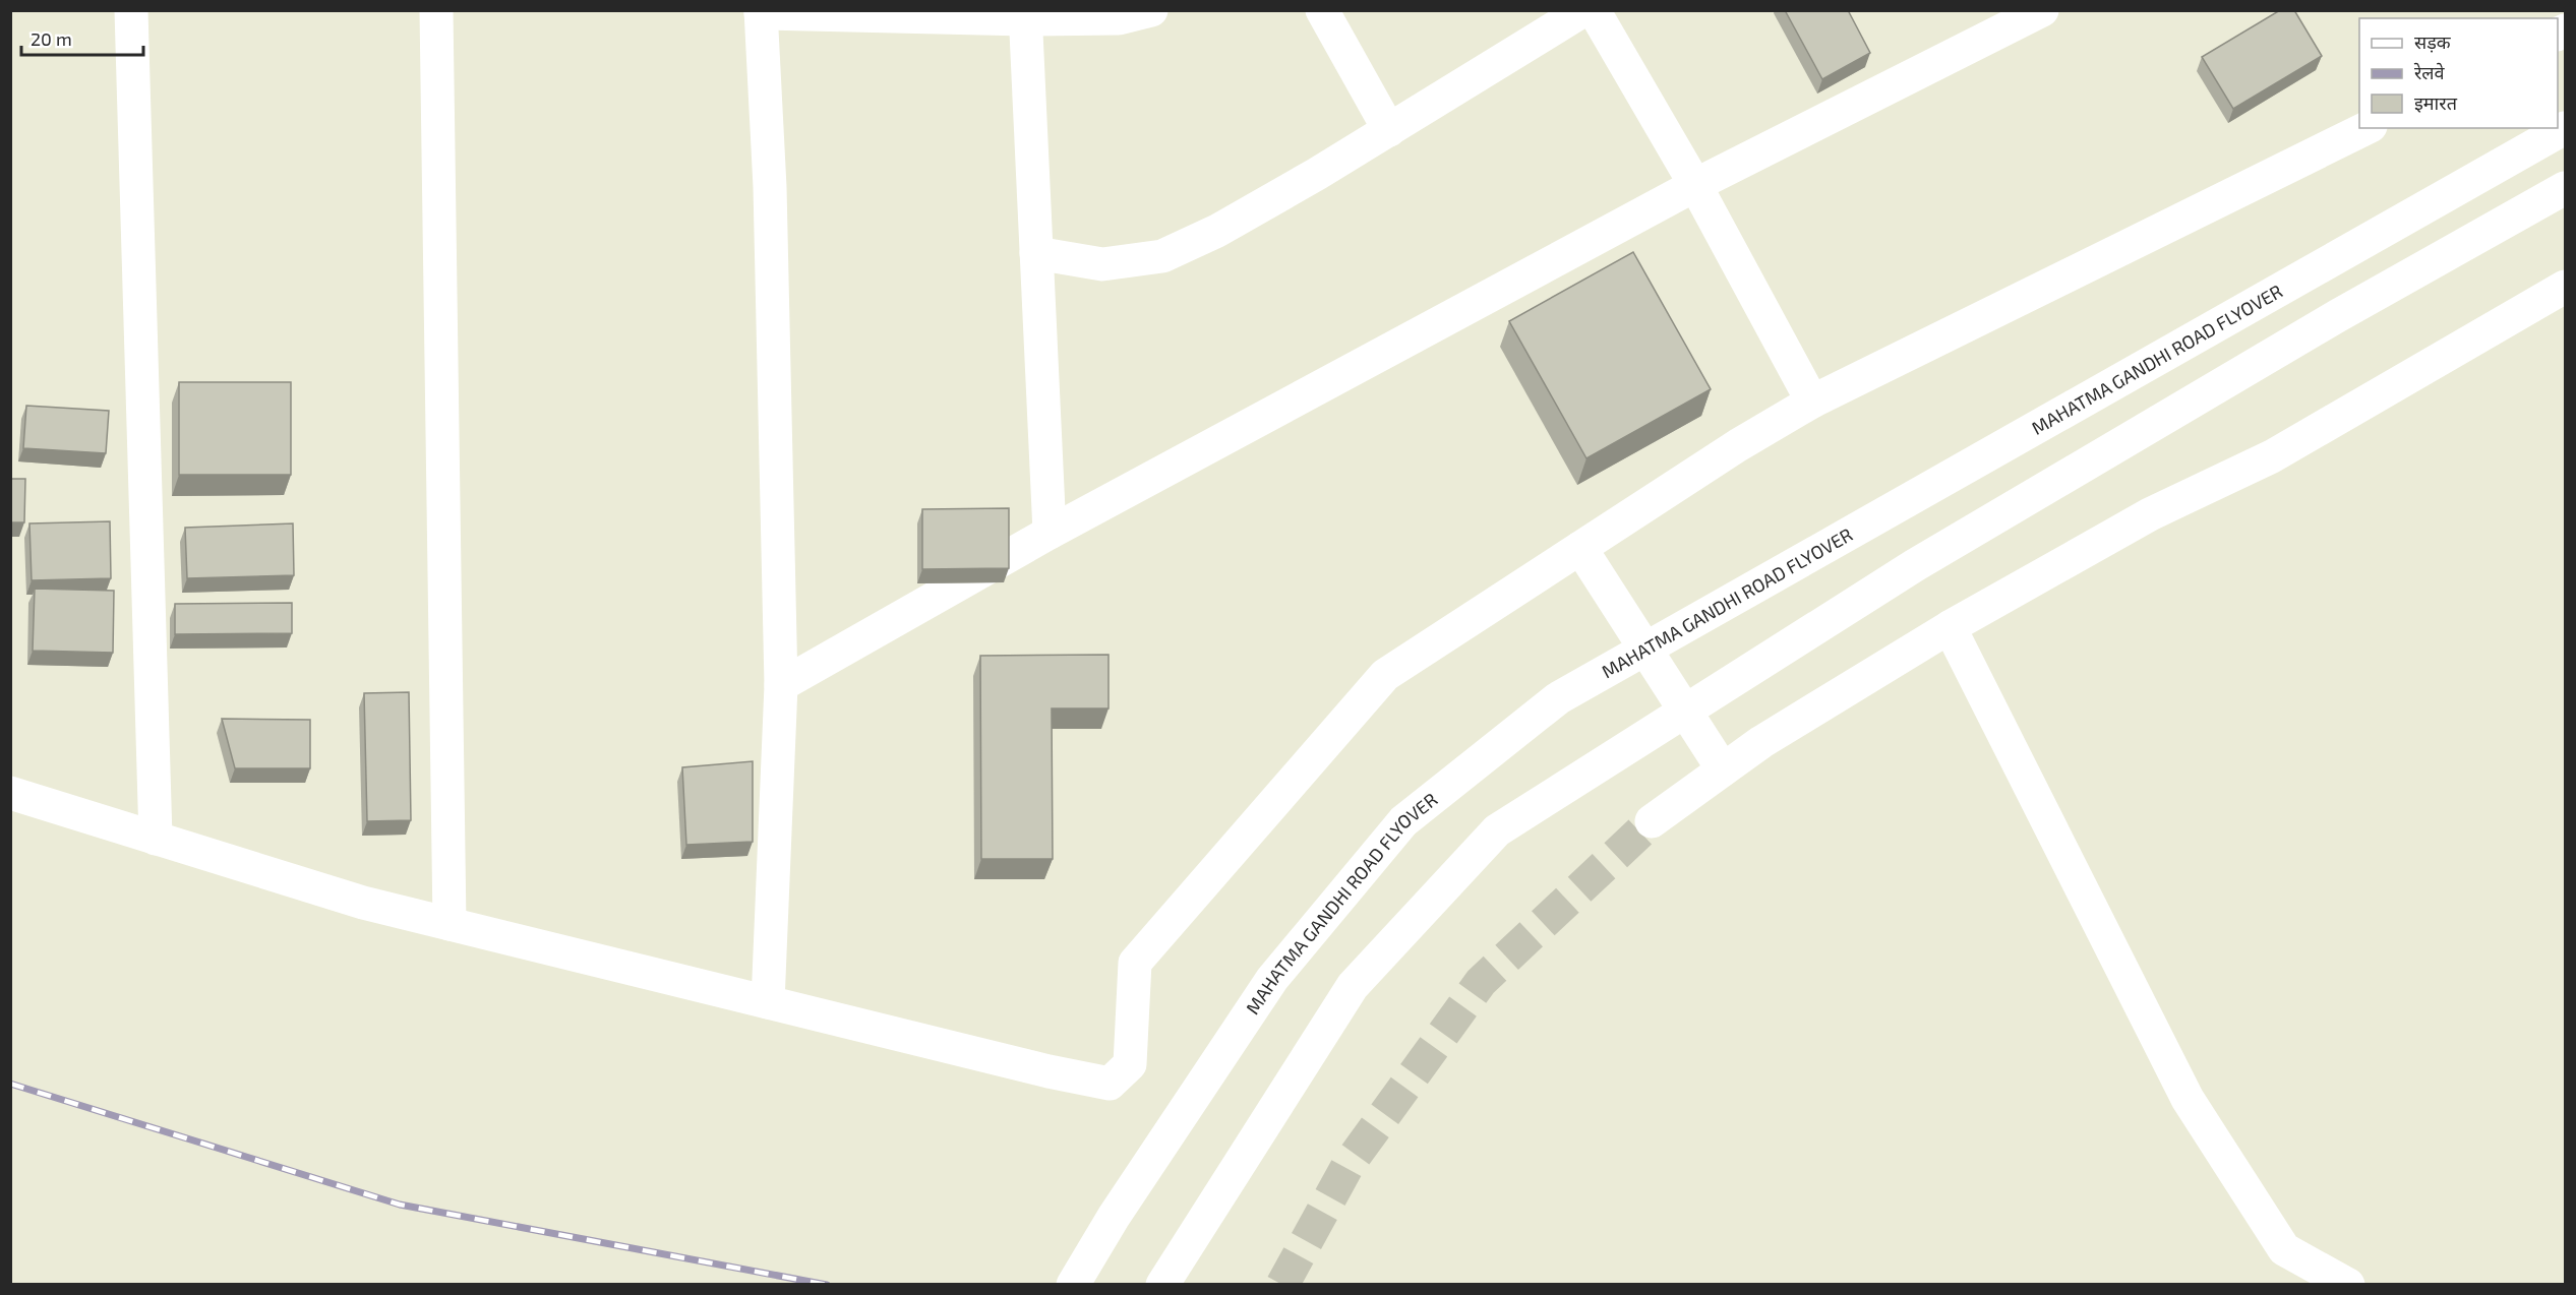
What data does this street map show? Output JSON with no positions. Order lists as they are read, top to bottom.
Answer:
{
  "streets": {
    "street": ["MAHATMA GANDHI ROAD FLYOVER"]
  },
  "legend": ["सड़क", "रेलवे", "इमारत"],
  "scale_bar": "20 m"
}
